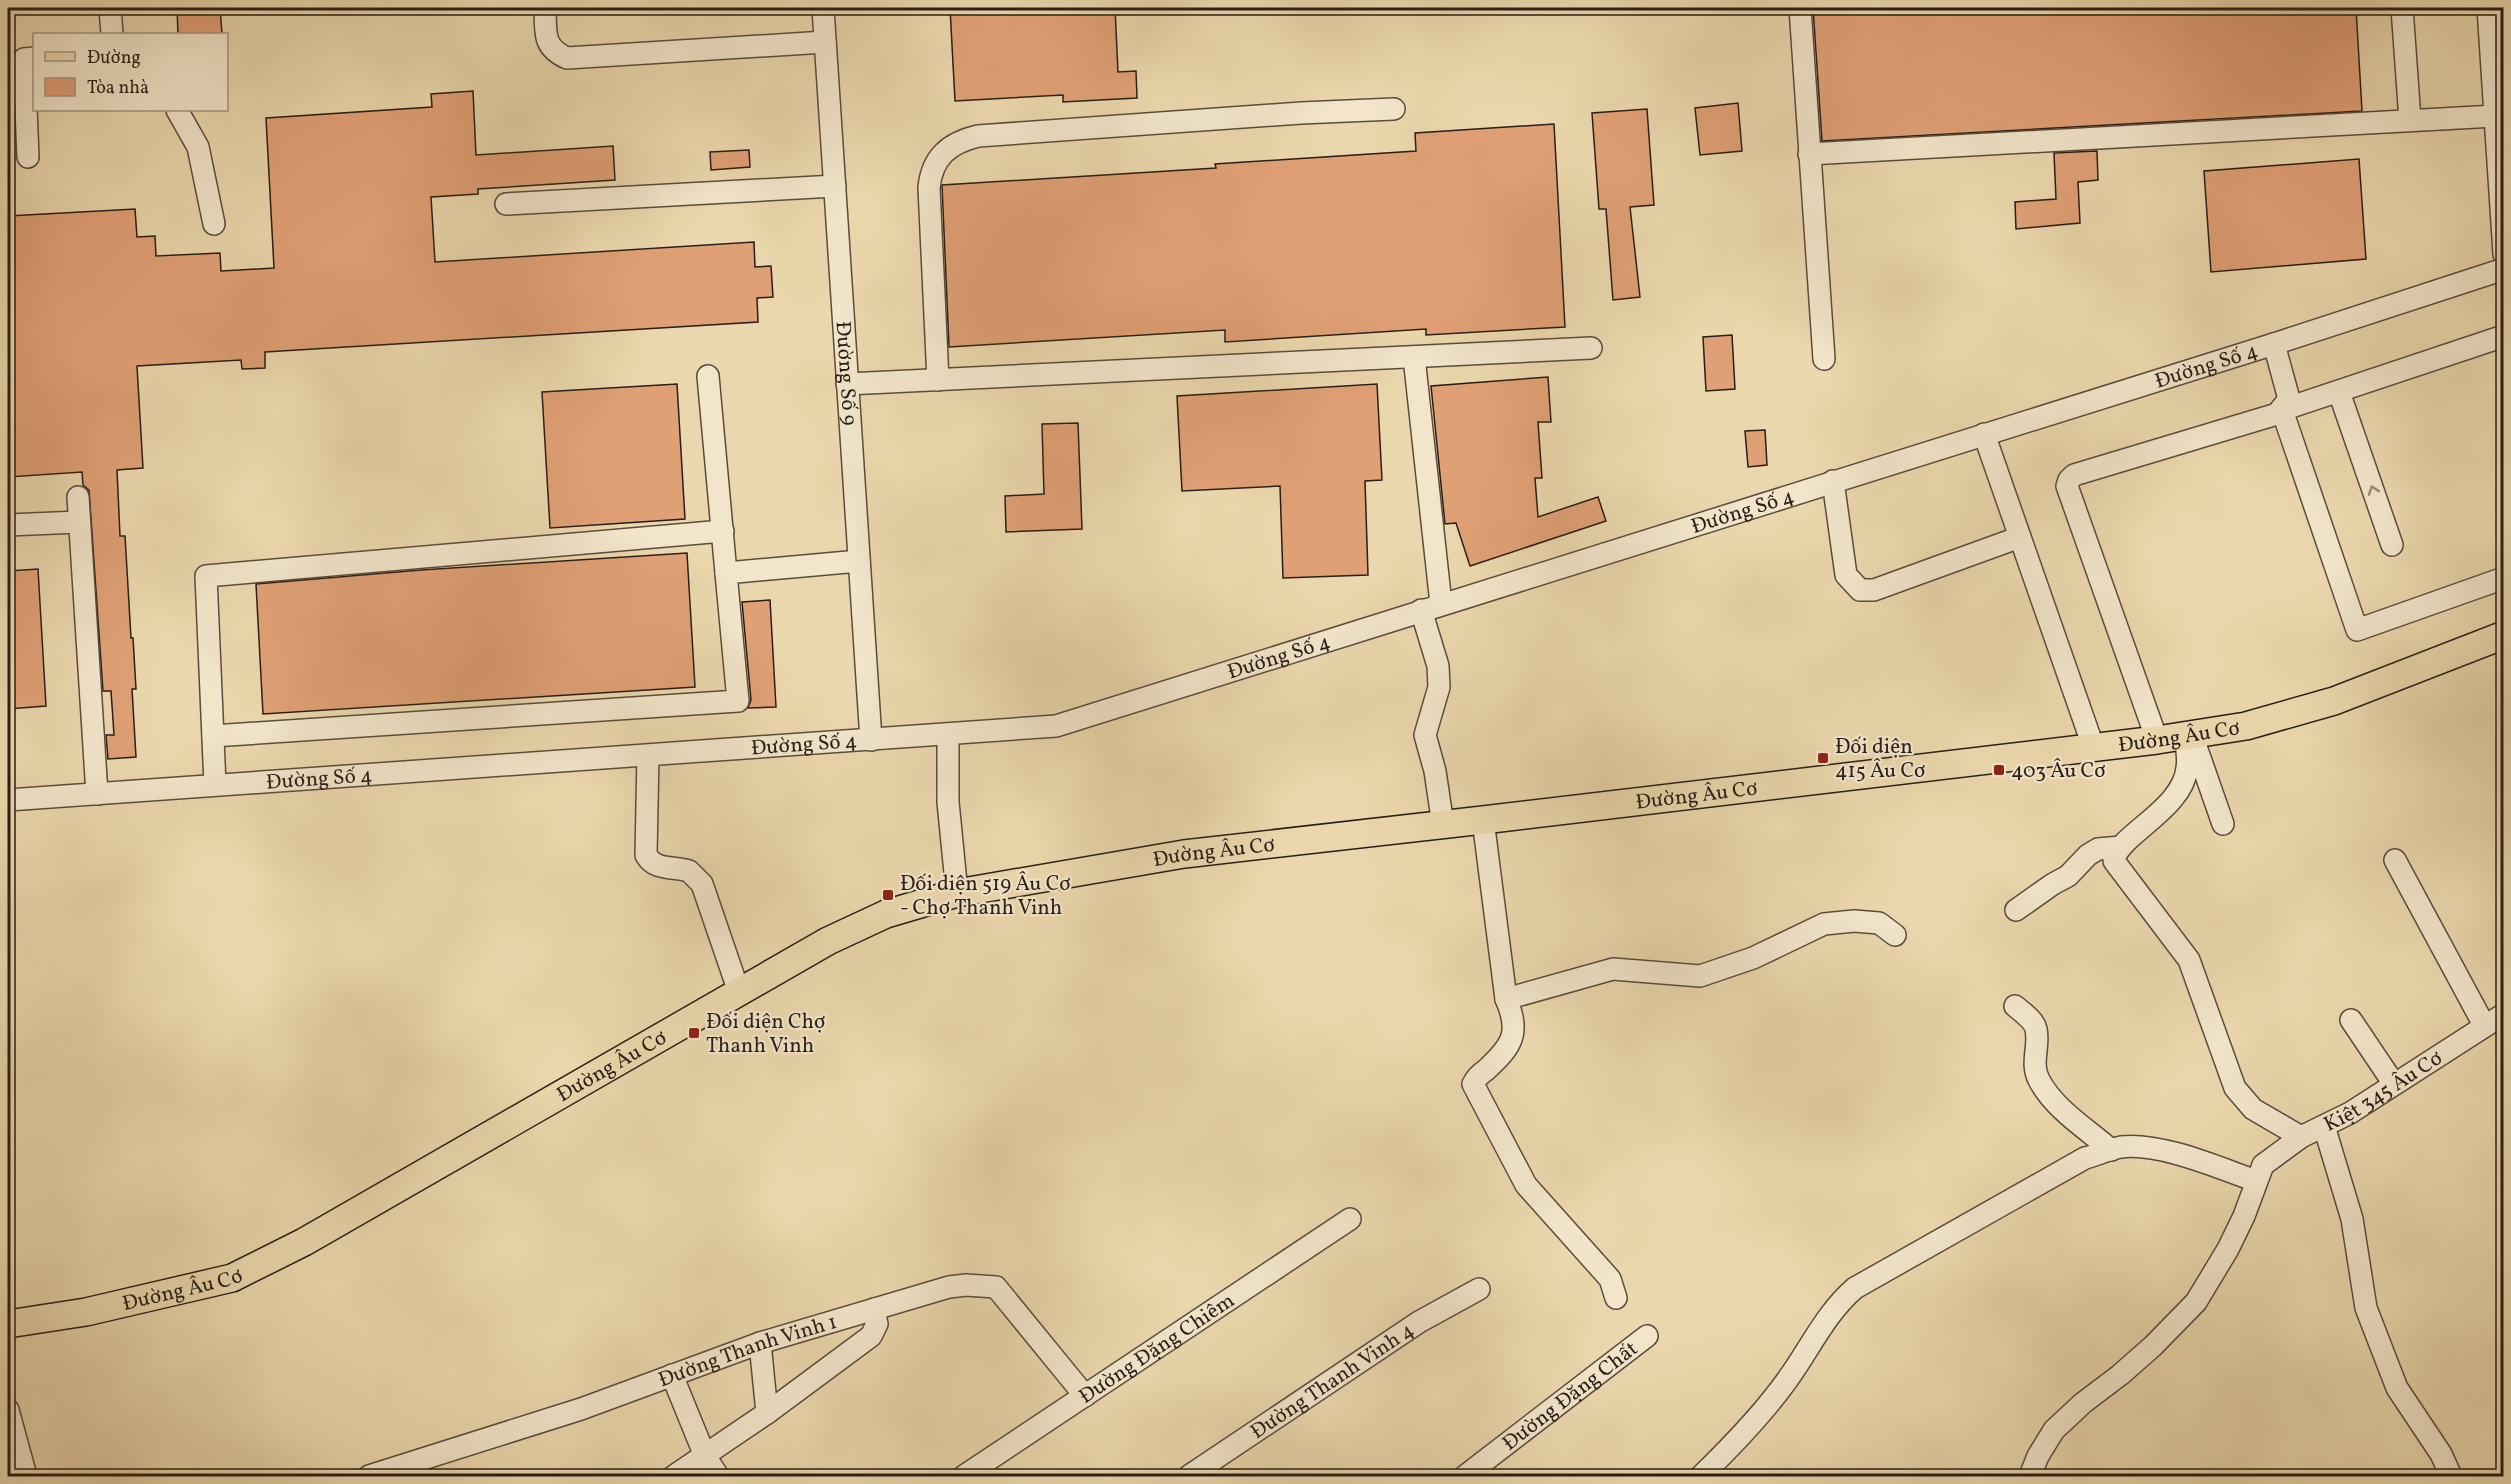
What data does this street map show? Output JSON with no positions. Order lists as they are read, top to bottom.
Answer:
{
  "streets": {
    "main road": ["Đường Âu Cơ"],
    "street": [
      "Đường Số 4",
      "Đường Số 9",
      "Kiệt 345 Âu Cơ",
      "Đường Đặng Chiêm",
      "Đường Thanh Vinh 1",
      "Đường Thanh Vinh 4",
      "Đường Đặng Chất"
    ]
  },
  "crossings": [
    ["Đường Số 4", "Đường Số 9"],
    ["Đường Đặng Chiêm", "Đường Thanh Vinh 1"]
  ],
  "places": {
    "transit": [
      "Đối diện 415 Âu Cơ",
      "403 Âu Cơ",
      "Đối diện 519 Âu Cơ - Chợ Thanh Vinh",
      "Đối diện Chợ Thanh Vinh"
    ]
  },
  "legend": ["Đường", "Tòa nhà"]
}
